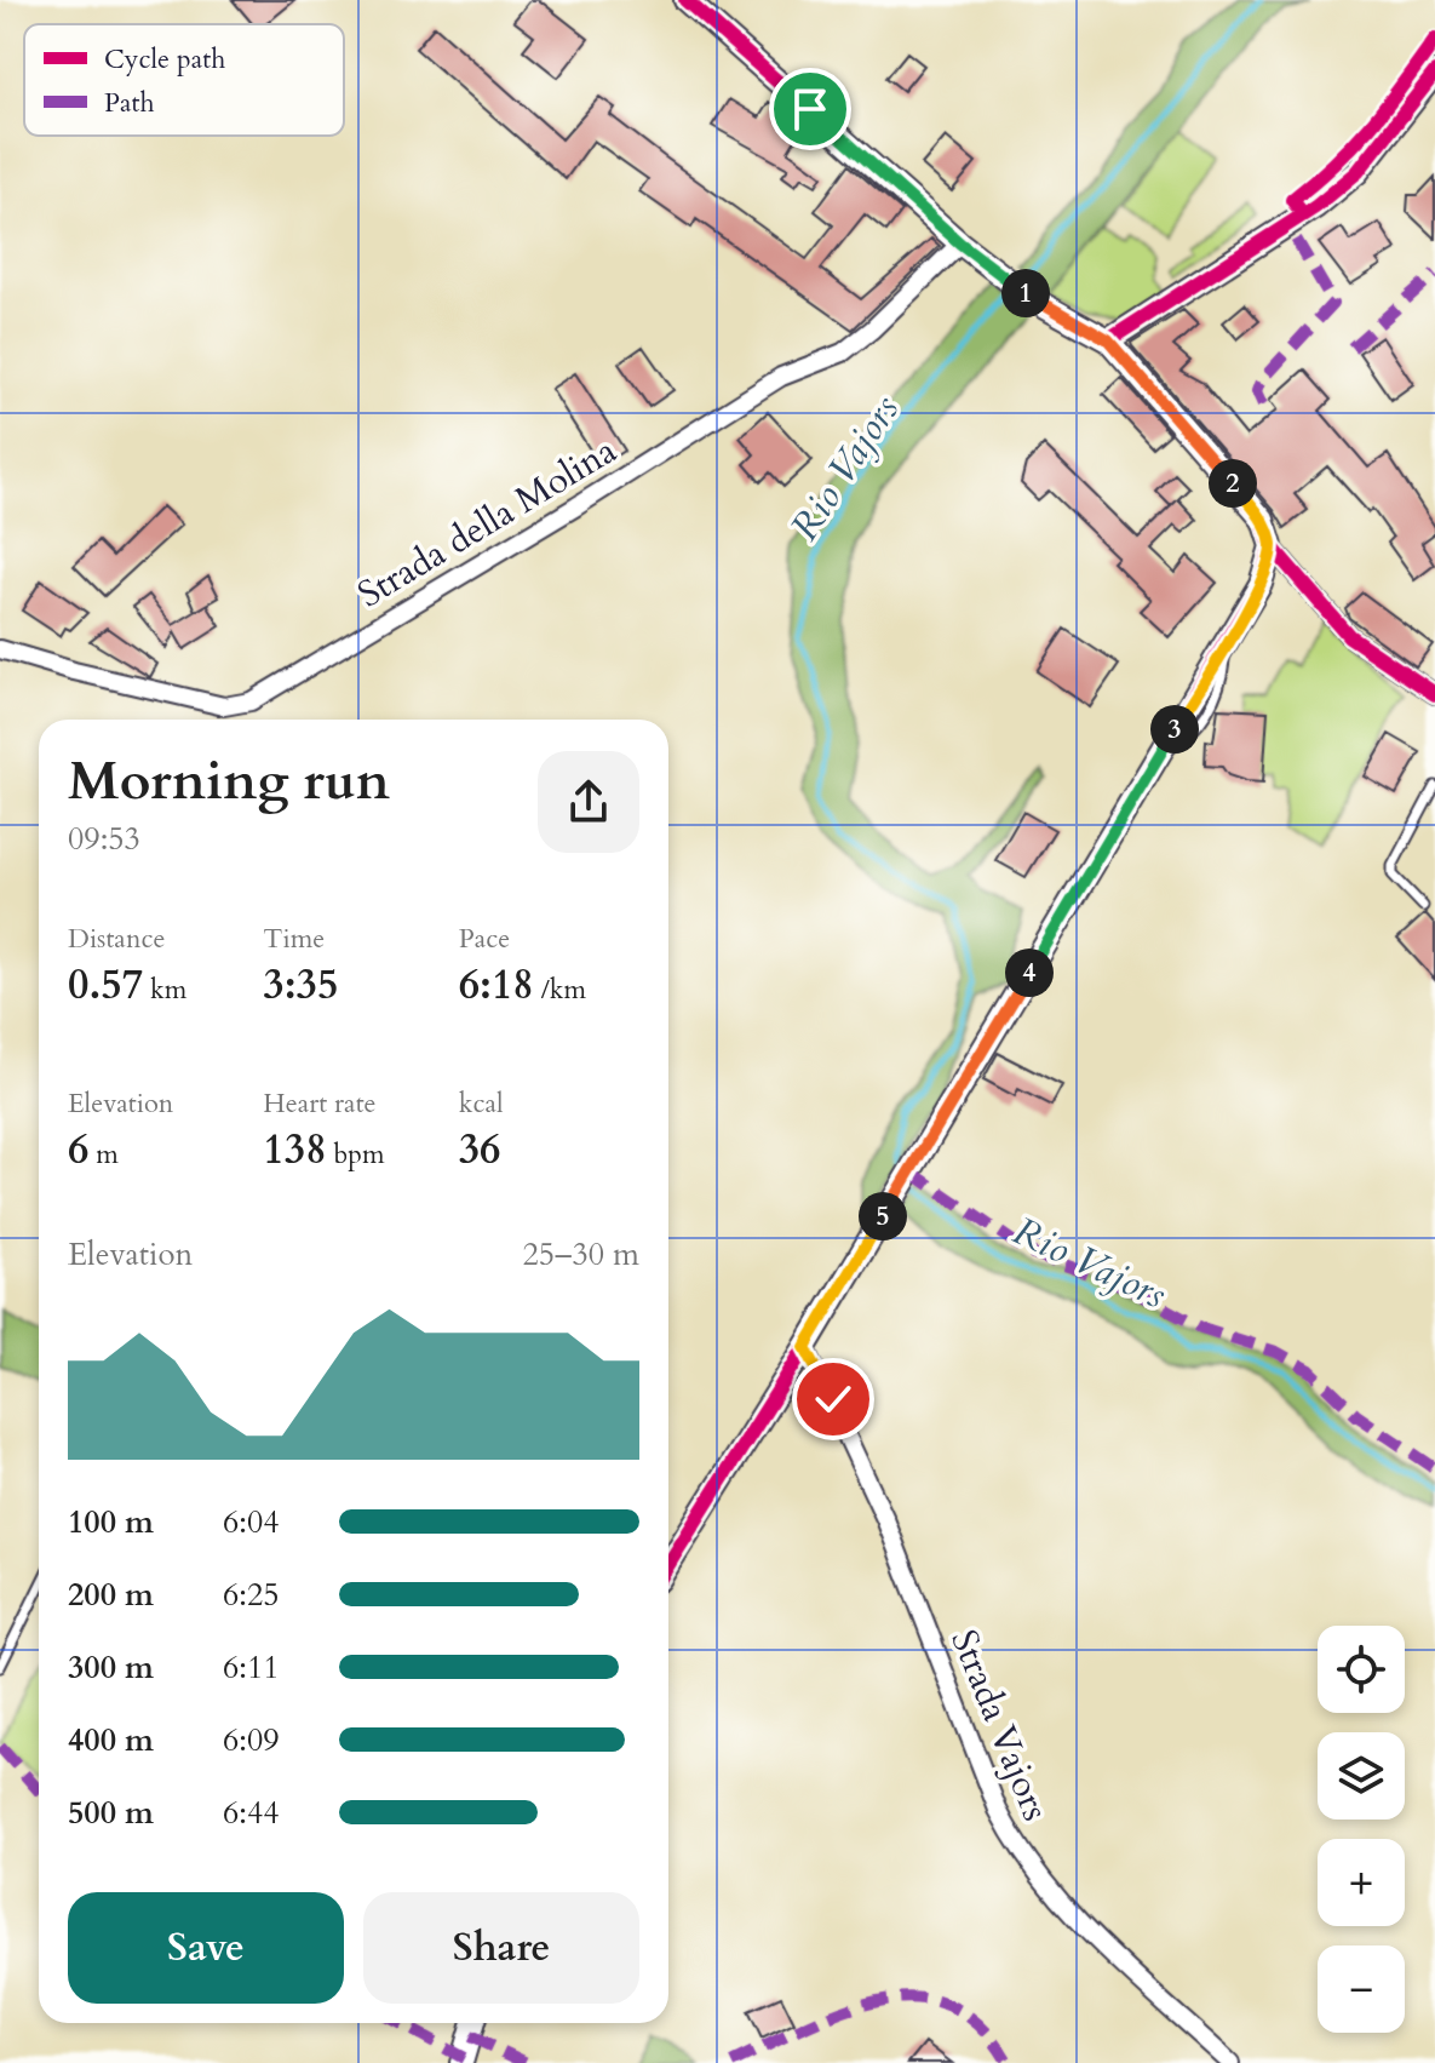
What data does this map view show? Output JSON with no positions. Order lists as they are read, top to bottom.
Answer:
{
  "streets": {
    "street": ["Strada della Molina", "Strada Vajors"]
  },
  "water": ["Rio Vajors"],
  "legend": ["Cycle path", "Path"],
  "page": {
    "pins": [
      "1",
      "2",
      "3",
      "4",
      "5"
    ],
    "heading": ["Morning run", "09:53"],
    "stats": [
      ["Distance", "0.57 km"],
      ["Time", "3:35"],
      ["Pace", "6:18 /km"],
      ["Elevation", "6 m"],
      ["Heart rate", "138 bpm"],
      ["kcal", "36"]
    ],
    "chart": ["Elevation", "25–30 m"],
    "list": [
      {
        "name": "100 m",
        "note": "6:04"
      },
      {
        "name": "200 m",
        "note": "6:25"
      },
      {
        "name": "300 m",
        "note": "6:11"
      },
      {
        "name": "400 m",
        "note": "6:09"
      },
      {
        "name": "500 m",
        "note": "6:44"
      }
    ],
    "map_buttons": ["+", "−"],
    "buttons": ["Save", "Share"]
  }
}
